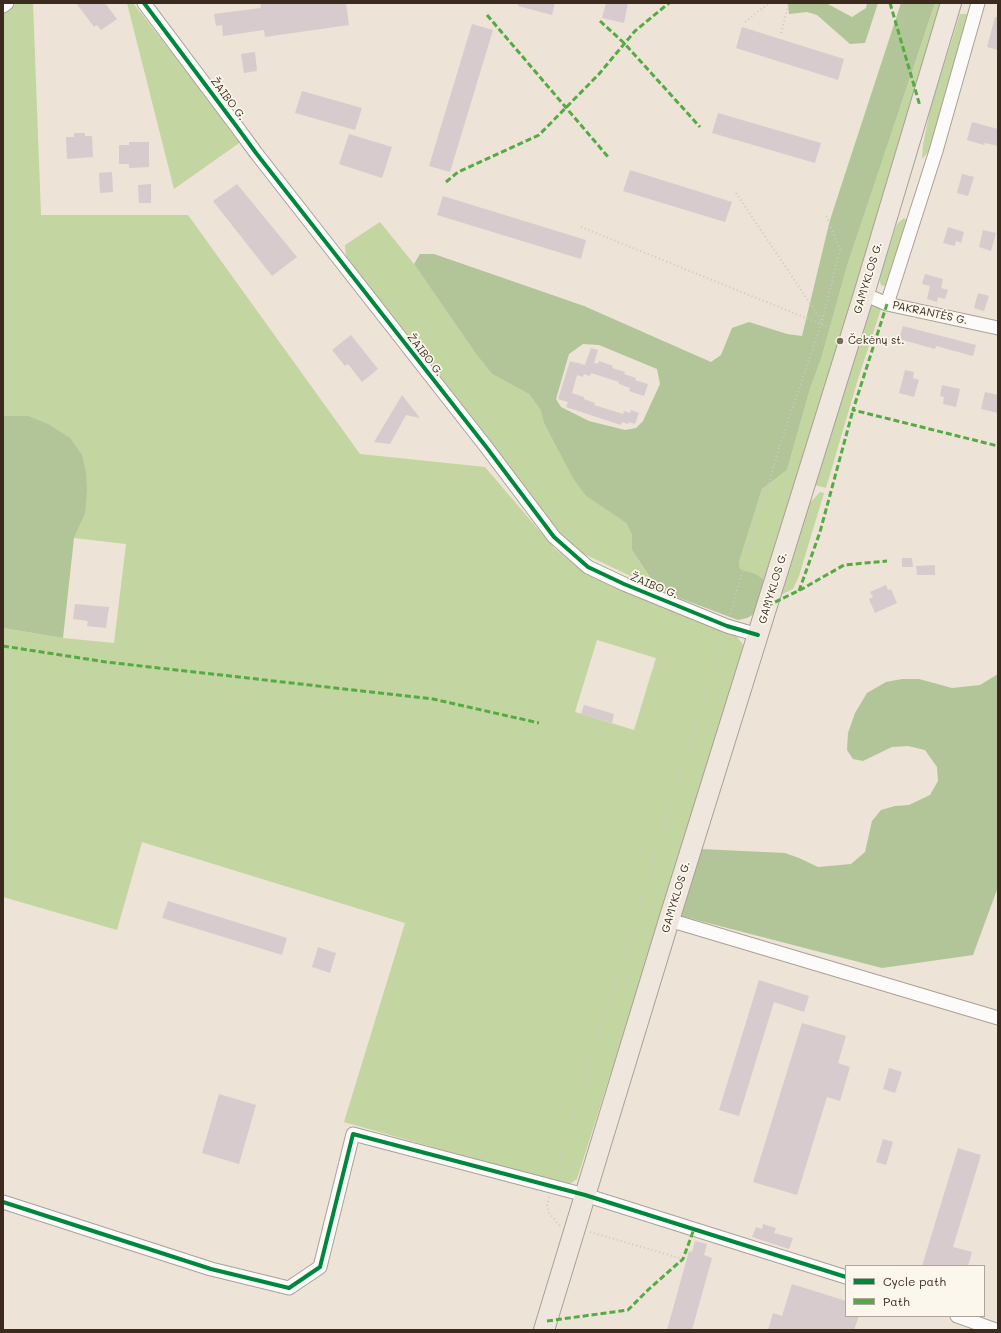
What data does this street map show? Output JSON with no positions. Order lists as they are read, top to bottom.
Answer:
{
  "streets": {
    "main road": ["GAMYKLOS G."],
    "street": ["ŽAIBO G.", "PAKRANTĖS G."]
  },
  "crossings": [
    ["ŽAIBO G.", "GAMYKLOS G."],
    ["GAMYKLOS G.", "PAKRANTĖS G."]
  ],
  "places": ["Čekėnų st."],
  "legend": ["Cycle path", "Path"]
}
